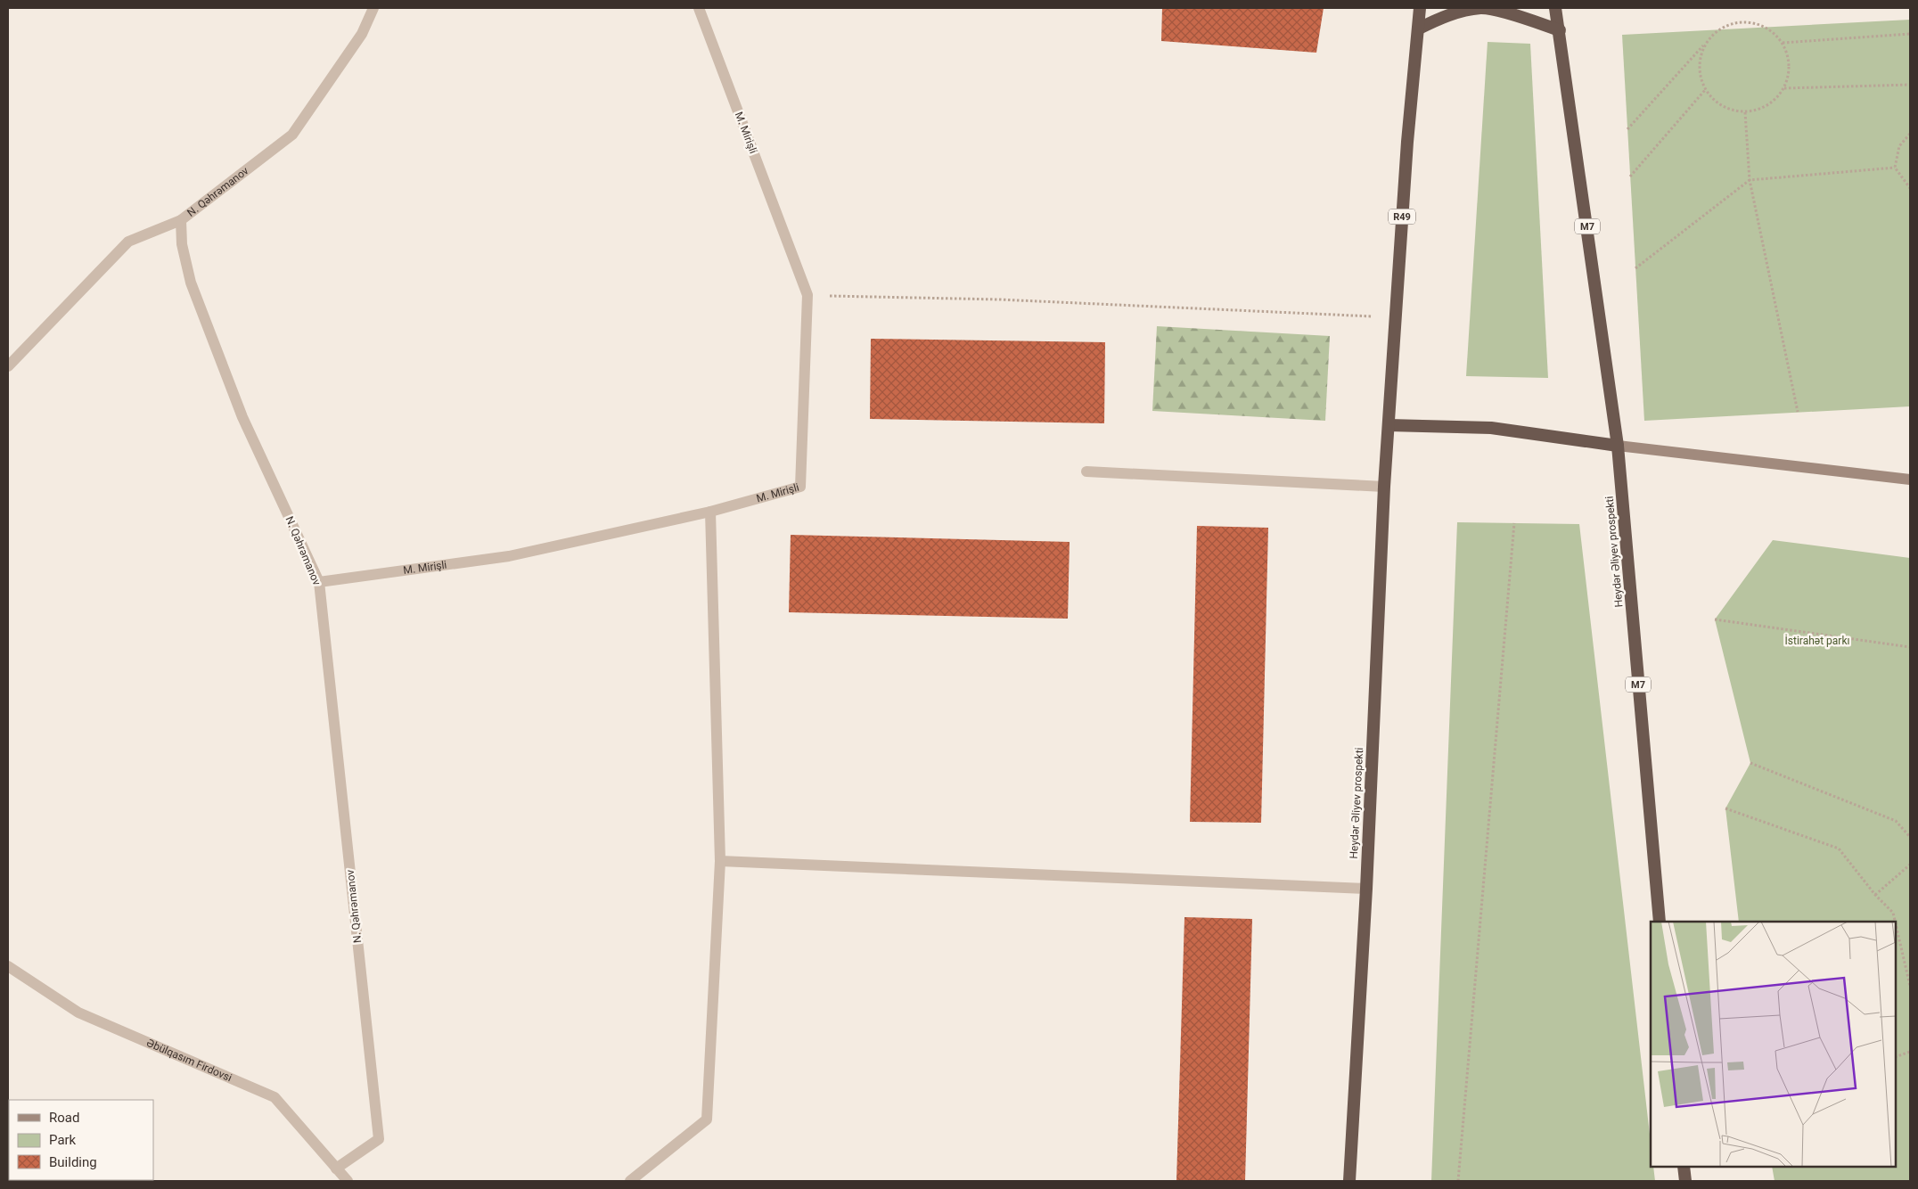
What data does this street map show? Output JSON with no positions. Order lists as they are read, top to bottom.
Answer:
{
  "streets": {
    "highway": ["R49", "M7", "Heydər Əliyev prospekti"],
    "street": ["M. Mirişli", "N. Qəhrəmanov", "Əbülqasım Firdovsi"]
  },
  "crossings": [
    ["M. Mirişli", "N. Qəhrəmanov"],
    ["N. Qəhrəmanov", "Əbülqasım Firdovsi"],
    ["R49", "Heydər Əliyev prospekti"],
    ["M7", "Heydər Əliyev prospekti"]
  ],
  "parks": ["İstirahət parkı"],
  "legend": ["Road", "Park", "Building"]
}
